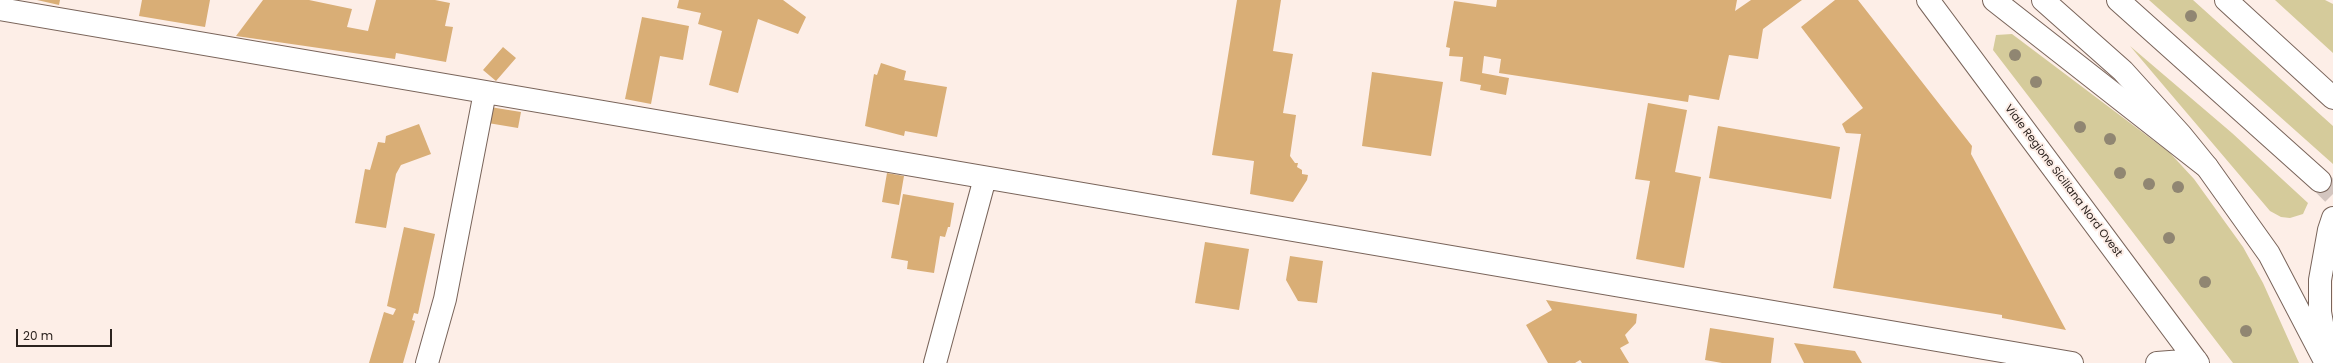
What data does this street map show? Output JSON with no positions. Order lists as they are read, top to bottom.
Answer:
{
  "streets": {
    "street": ["Viale Regione Siciliana Nord Ovest"]
  },
  "scale_bar": "20 m"
}
